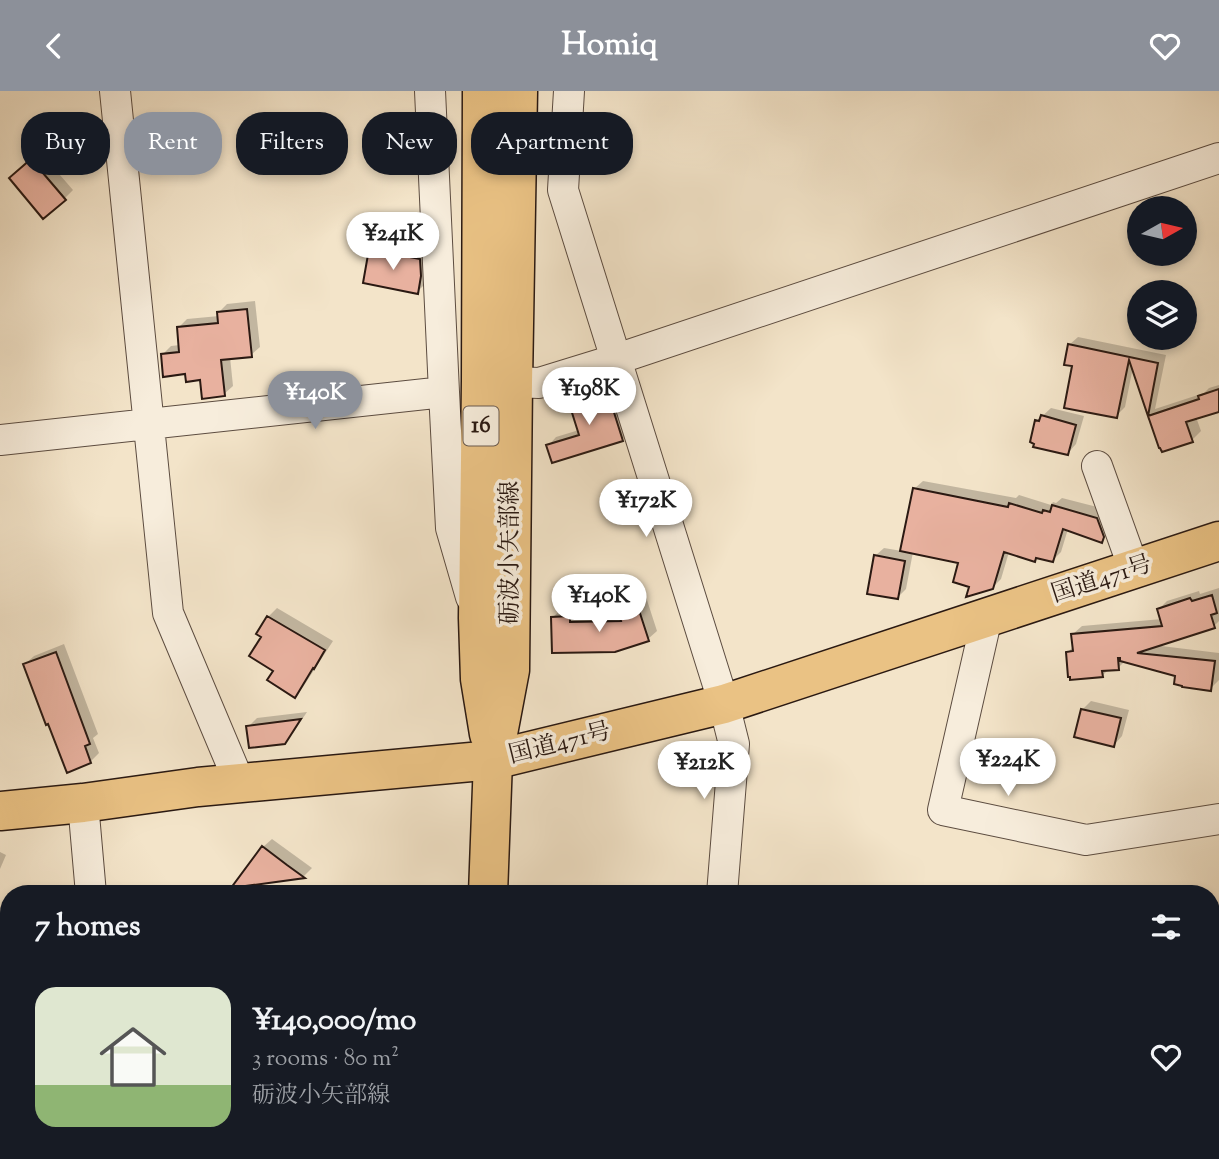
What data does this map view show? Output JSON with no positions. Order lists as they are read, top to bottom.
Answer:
{
  "streets": {
    "main road": ["16", "砺波小矢部線", "国道471号"]
  },
  "crossings": [
    ["砺波小矢部線", "国道471号"]
  ],
  "north": "right",
  "page": {
    "header": "Homiq",
    "chip": [
      "Buy",
      "Rent",
      "Filters",
      "New",
      "Apartment"
    ],
    "price": [
      "¥241K",
      "¥198K",
      "¥140K",
      "¥172K",
      "¥140K",
      "¥224K",
      "¥212K"
    ],
    "heading": "7 homes",
    "list": [
      {
        "name": "¥140,000/mo",
        "note": "3 rooms · 80 m² · 砺波小矢部線"
      }
    ]
  }
}
